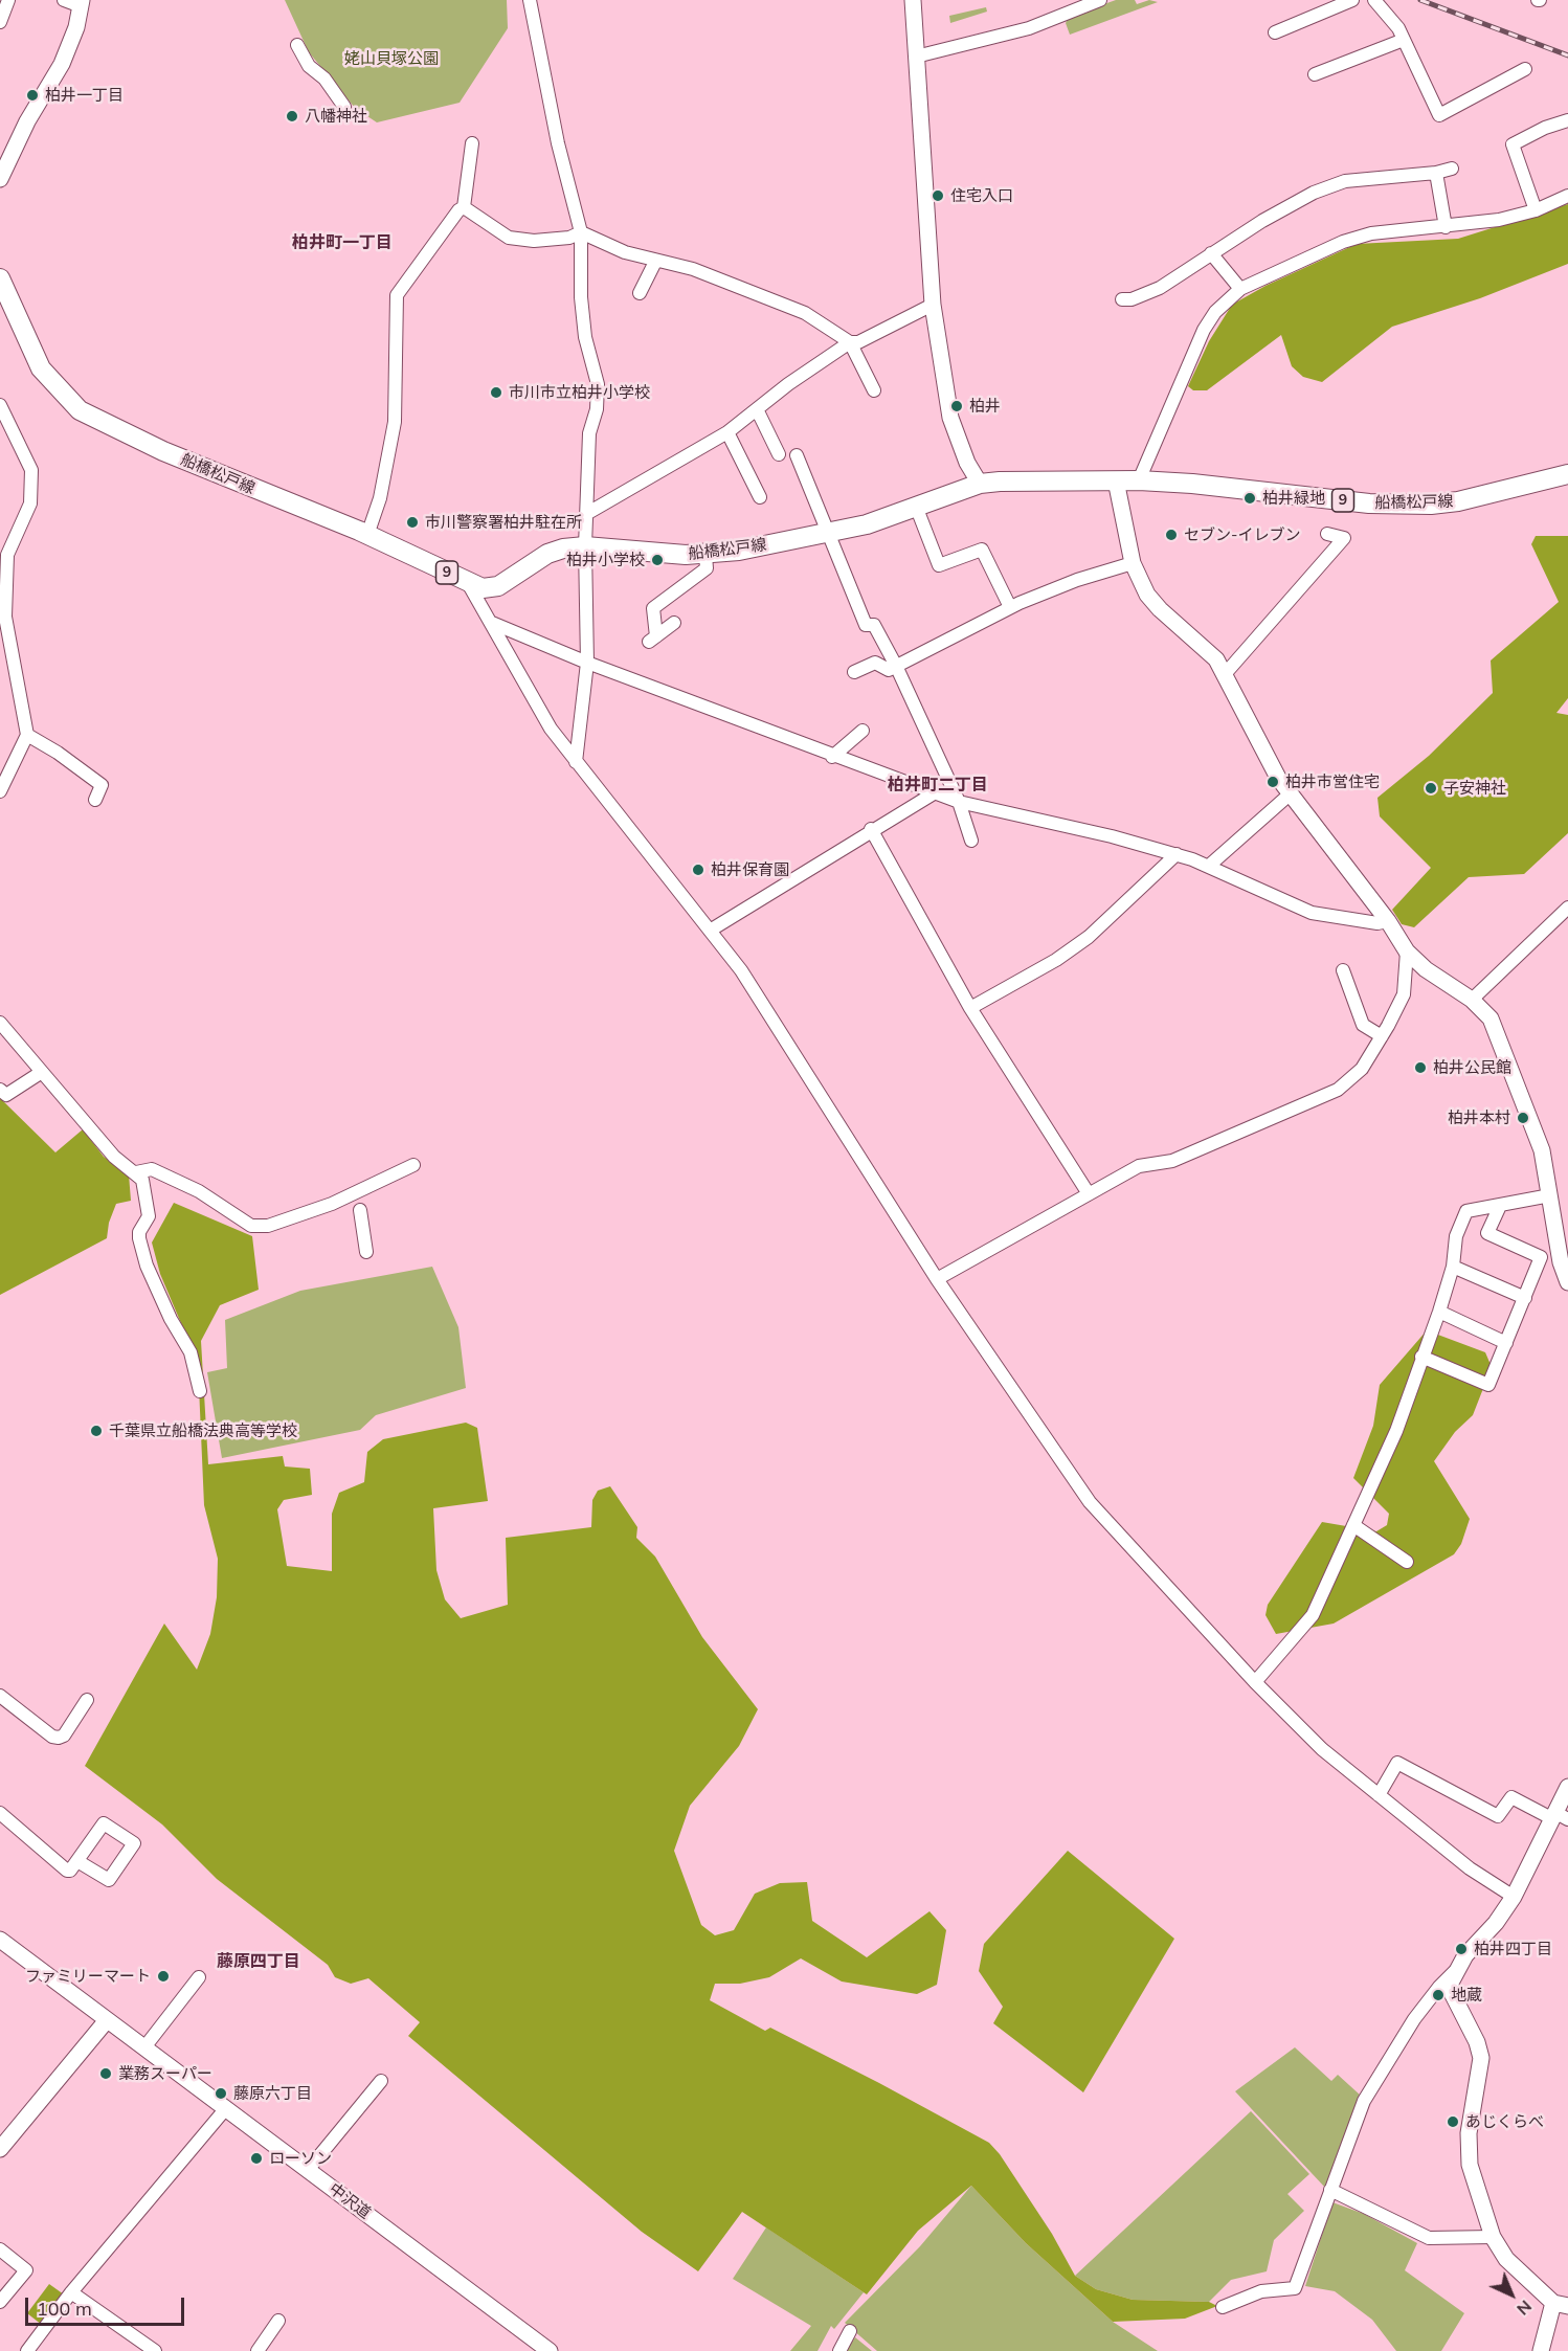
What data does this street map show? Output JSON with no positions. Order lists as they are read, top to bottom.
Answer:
{
  "streets": {
    "main road": ["船橋松戸線", "9"],
    "street": ["中沢道"]
  },
  "districts": ["柏井町一丁目", "柏井町二丁目", "藤原四丁目"],
  "parks": ["姥山貝塚公園"],
  "places": [
    "柏井一丁目",
    "八幡神社",
    "住宅入口",
    "市川市立柏井小学校",
    "柏井",
    "柏井緑地",
    "市川警察署柏井駐在所",
    "セブン-イレブン",
    "柏井小学校",
    "柏井市営住宅",
    "子安神社",
    "柏井保育園",
    "柏井公民館",
    "柏井本村",
    "千葉県立船橋法典高等学校",
    "柏井四丁目",
    "ファミリーマート",
    "地蔵",
    "業務スーパー",
    "藤原六丁目",
    "あじくらべ",
    "ローソン"
  ],
  "scale_bar": "100 m",
  "north": "bottom right"
}
